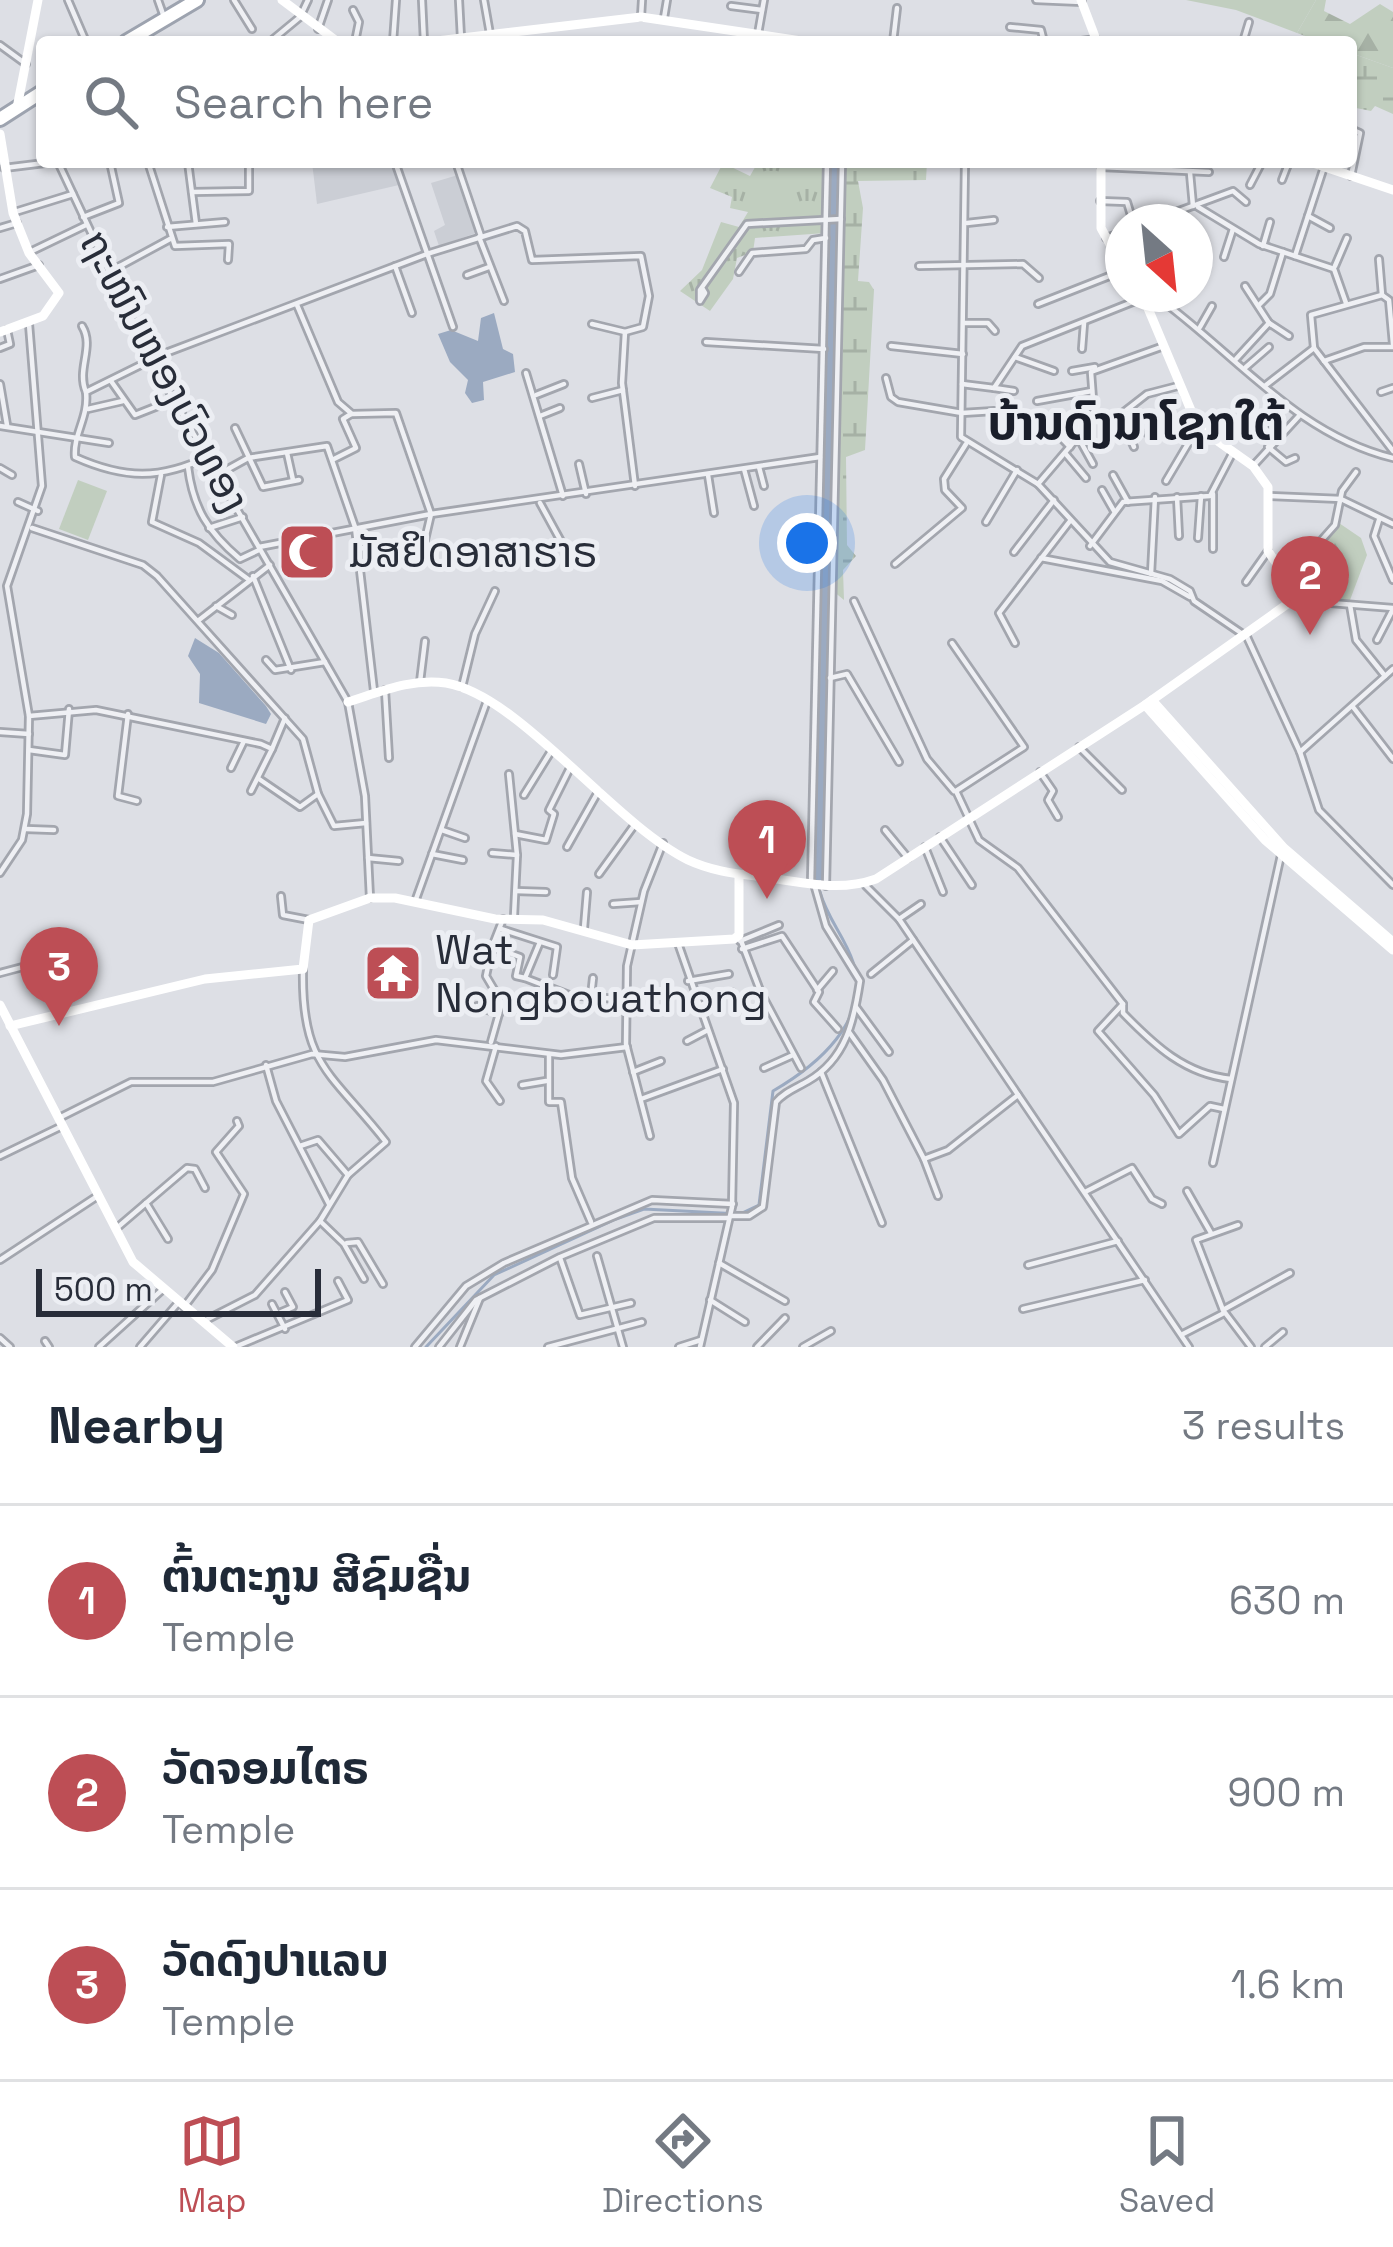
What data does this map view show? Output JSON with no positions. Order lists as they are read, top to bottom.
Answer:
{
  "streets": {
    "street": ["ຖະໜົນໜອງບົວທອງ"]
  },
  "districts": ["ບ້ານດົງນາໂຊກໃຕ້"],
  "places": {
    "mosque": ["ມັສຢິດອາສາຮາຣ"],
    "temple": ["Wat Nongbouathong"]
  },
  "scale_bar": "500 m",
  "north": "bottom right",
  "page": {
    "search": "Search here",
    "pins": ["2", "1", "3"],
    "scale": "500 m",
    "heading": ["Nearby", "3 results"],
    "list": [
      {
        "mark": "1",
        "name": "ຕົ້ນຕະກູນ ສີຊົມຊື່ນ",
        "note": "Temple",
        "value": "630 m"
      },
      {
        "mark": "2",
        "name": "ວັດຈອມໄຕຣ",
        "note": "Temple",
        "value": "900 m"
      },
      {
        "mark": "3",
        "name": "ວັດດົງປາແລບ",
        "note": "Temple",
        "value": "1.6 km"
      }
    ],
    "nav": ["Map", "Directions", "Saved"]
  }
}
